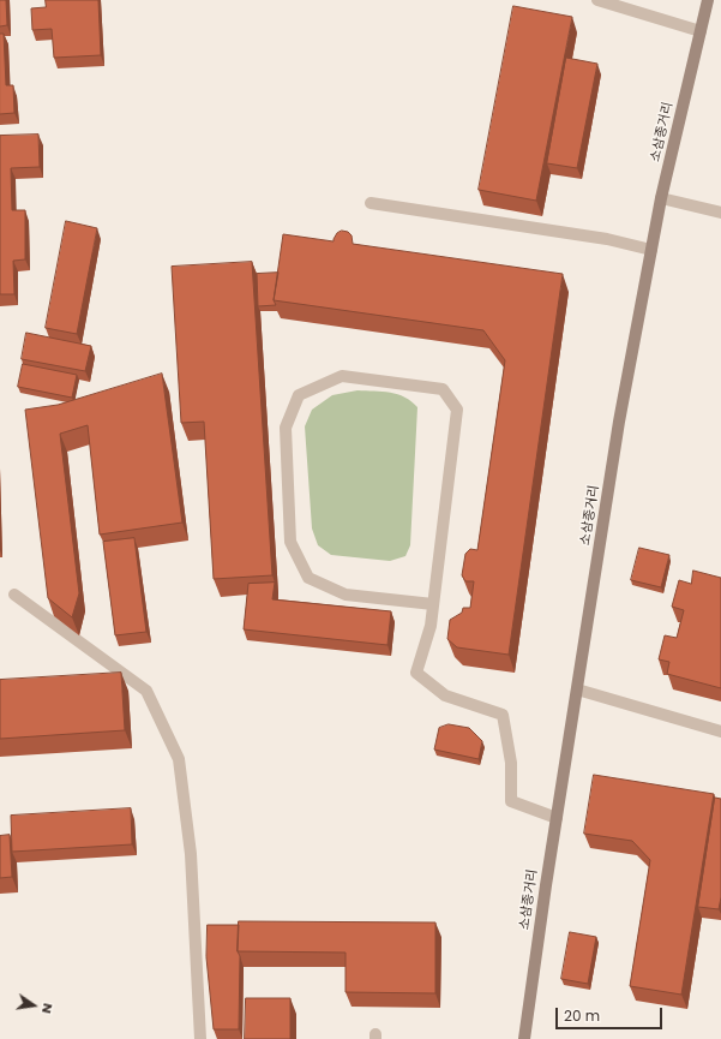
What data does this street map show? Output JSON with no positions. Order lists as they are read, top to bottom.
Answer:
{
  "streets": {
    "street": ["소삼종거리"]
  },
  "scale_bar": "20 m",
  "north": "right"
}
